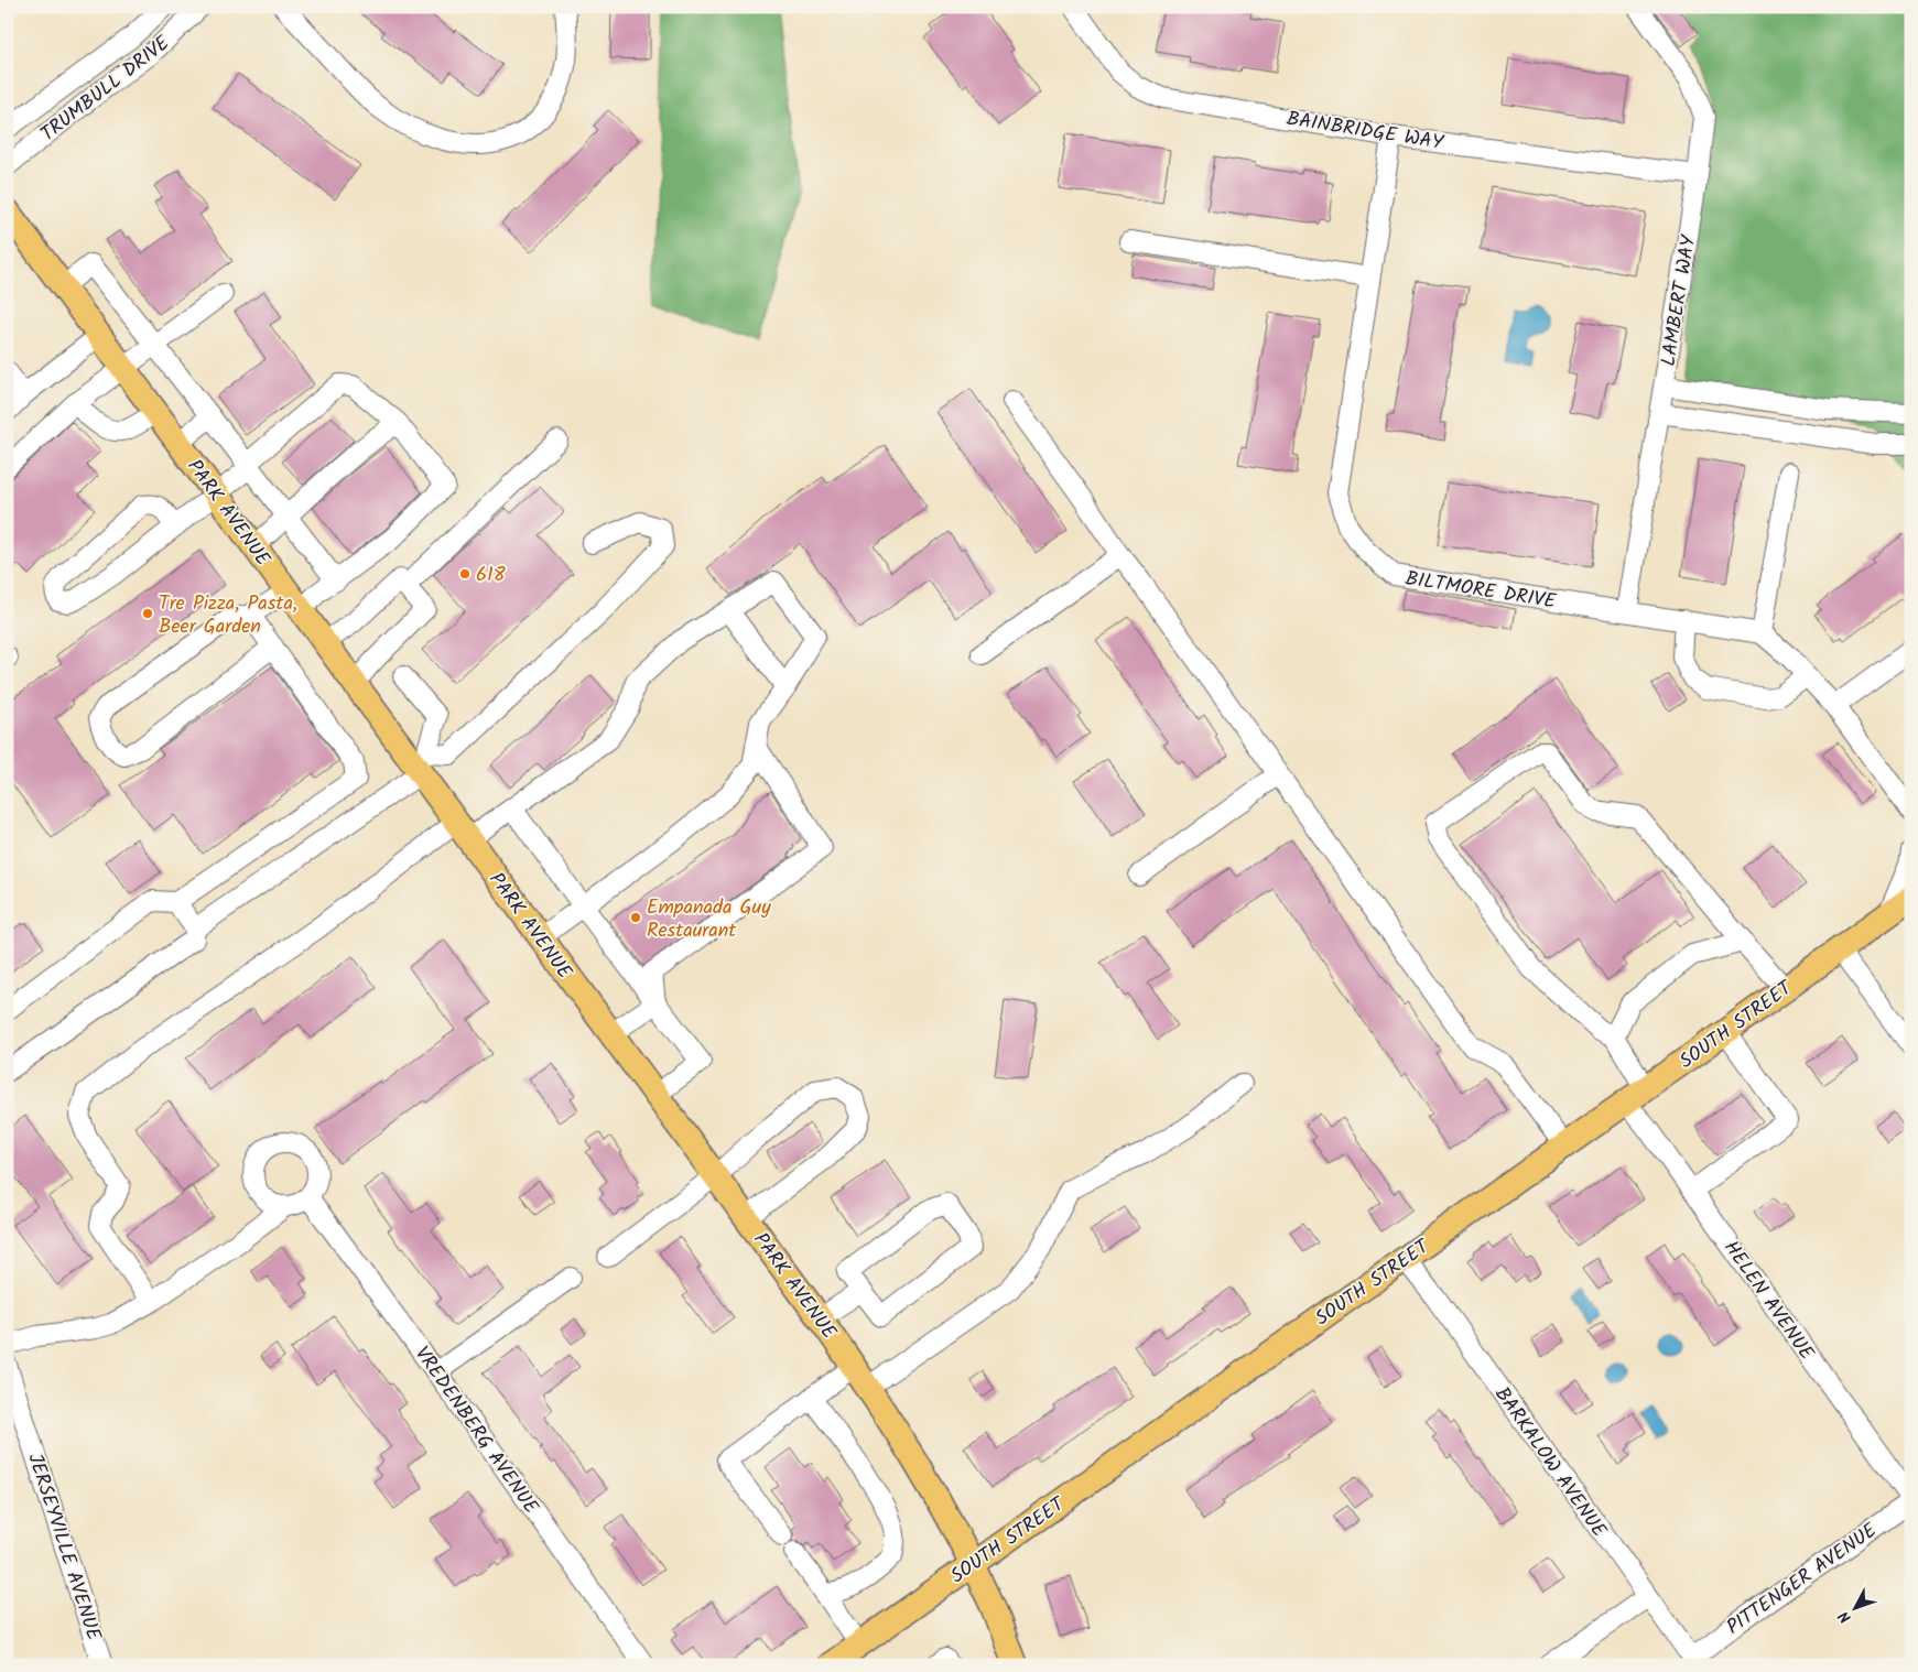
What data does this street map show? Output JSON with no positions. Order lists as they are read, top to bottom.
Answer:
{
  "streets": {
    "main road": ["PARK AVENUE", "SOUTH STREET"],
    "street": [
      "TRUMBULL DRIVE",
      "BAINBRIDGE WAY",
      "LAMBERT WAY",
      "BILTMORE DRIVE",
      "HELEN AVENUE",
      "VREDENBERG AVENUE",
      "BARKALOW AVENUE",
      "JERSEYVILLE AVENUE",
      "PITTENGER AVENUE"
    ]
  },
  "crossings": [
    ["BAINBRIDGE WAY", "LAMBERT WAY"],
    ["BAINBRIDGE WAY", "BILTMORE DRIVE"],
    ["LAMBERT WAY", "BILTMORE DRIVE"],
    ["PARK AVENUE", "SOUTH STREET"],
    ["SOUTH STREET", "HELEN AVENUE"],
    ["SOUTH STREET", "BARKALOW AVENUE"],
    ["HELEN AVENUE", "PITTENGER AVENUE"],
    ["BARKALOW AVENUE", "PITTENGER AVENUE"]
  ],
  "places": ["618", "Tre Pizza, Pasta, Beer Garden", "Empanada Guy Restaurant"],
  "north": "bottom left"
}
